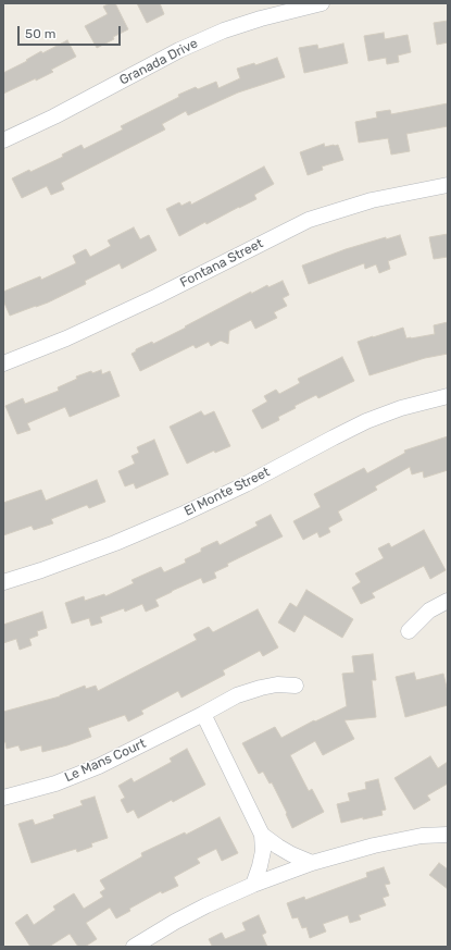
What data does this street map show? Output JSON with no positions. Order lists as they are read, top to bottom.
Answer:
{
  "streets": {
    "street": [
      "Granada Drive",
      "Fontana Street",
      "El Monte Street",
      "Le Mans Court"
    ]
  },
  "scale_bar": "50 m"
}
